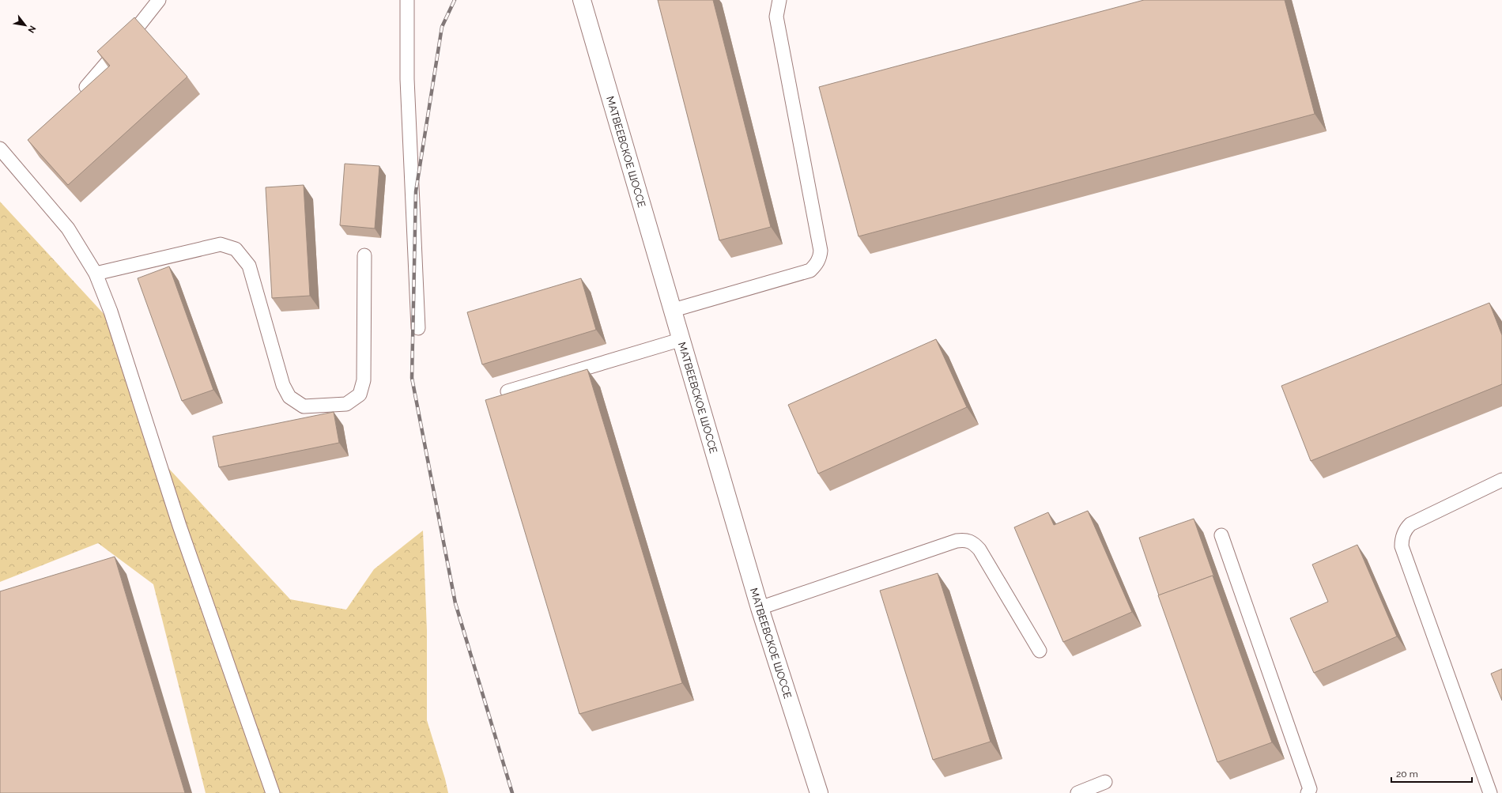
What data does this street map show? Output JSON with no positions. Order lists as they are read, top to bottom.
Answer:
{
  "streets": {
    "main road": ["МАТВЕЕВСКОЕ ШОССЕ"]
  },
  "scale_bar": "20 m",
  "north": "bottom right"
}
